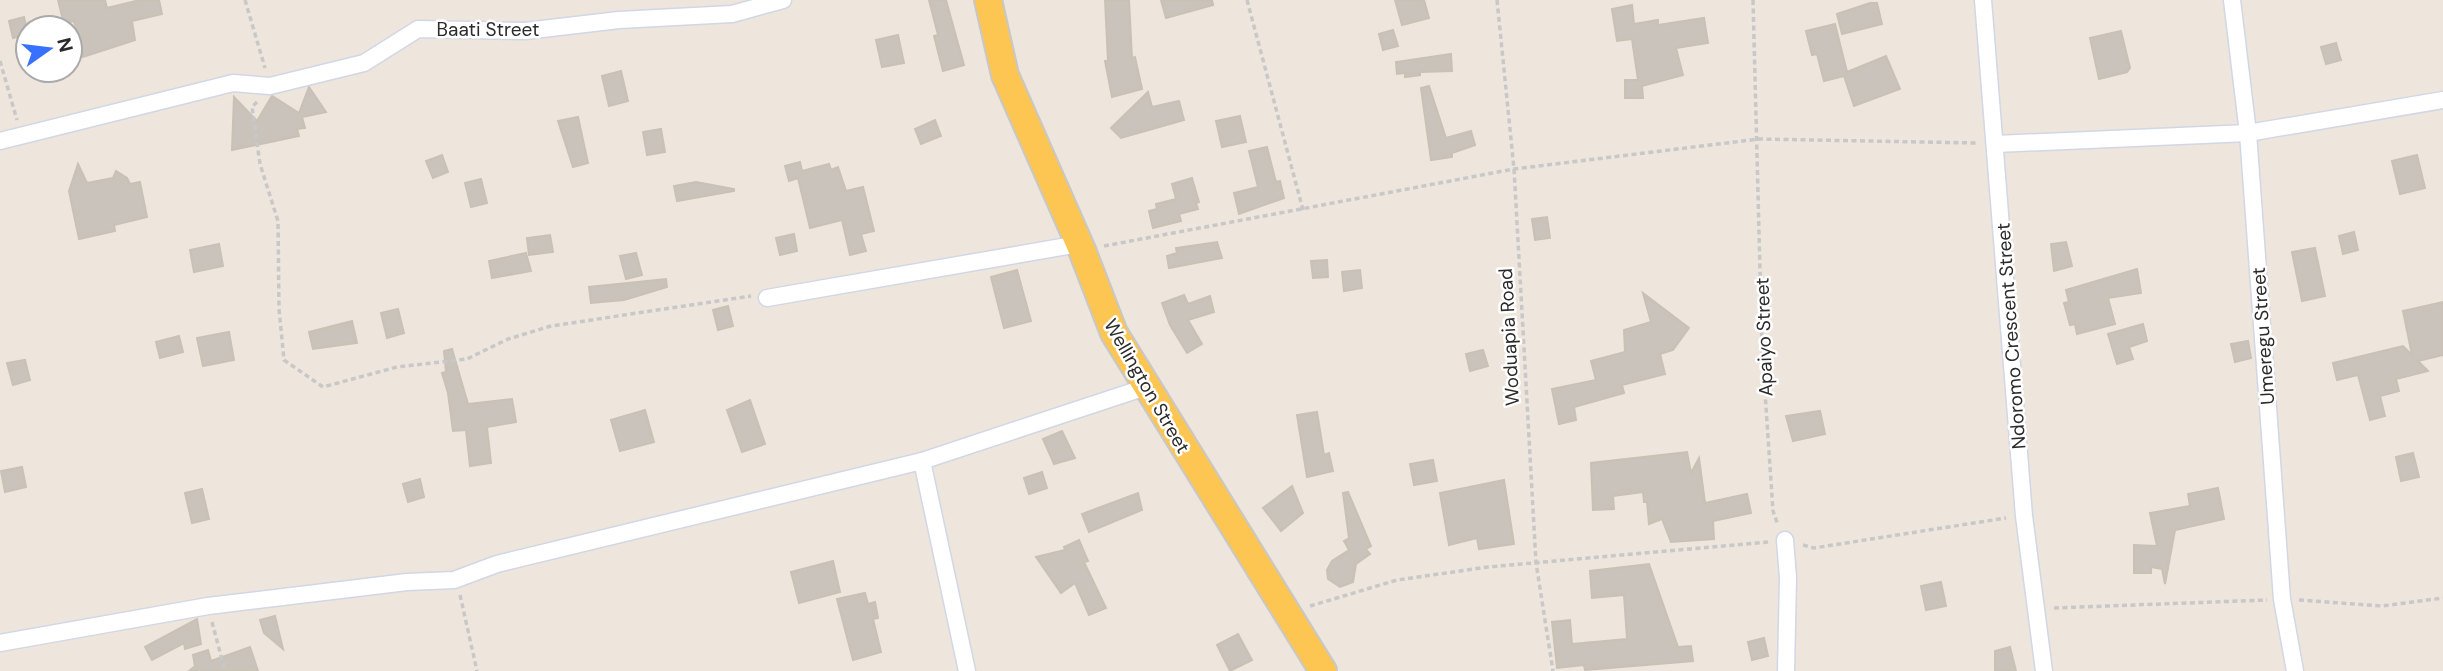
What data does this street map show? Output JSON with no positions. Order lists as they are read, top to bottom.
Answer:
{
  "streets": {
    "main road": ["Wellington Street"],
    "street": ["Baati Street", "Ndoromo Crescent Street", "Umeregu Street"],
    "path": ["Woduapia Road", "Apaiyo Street"]
  },
  "north": "right"
}
